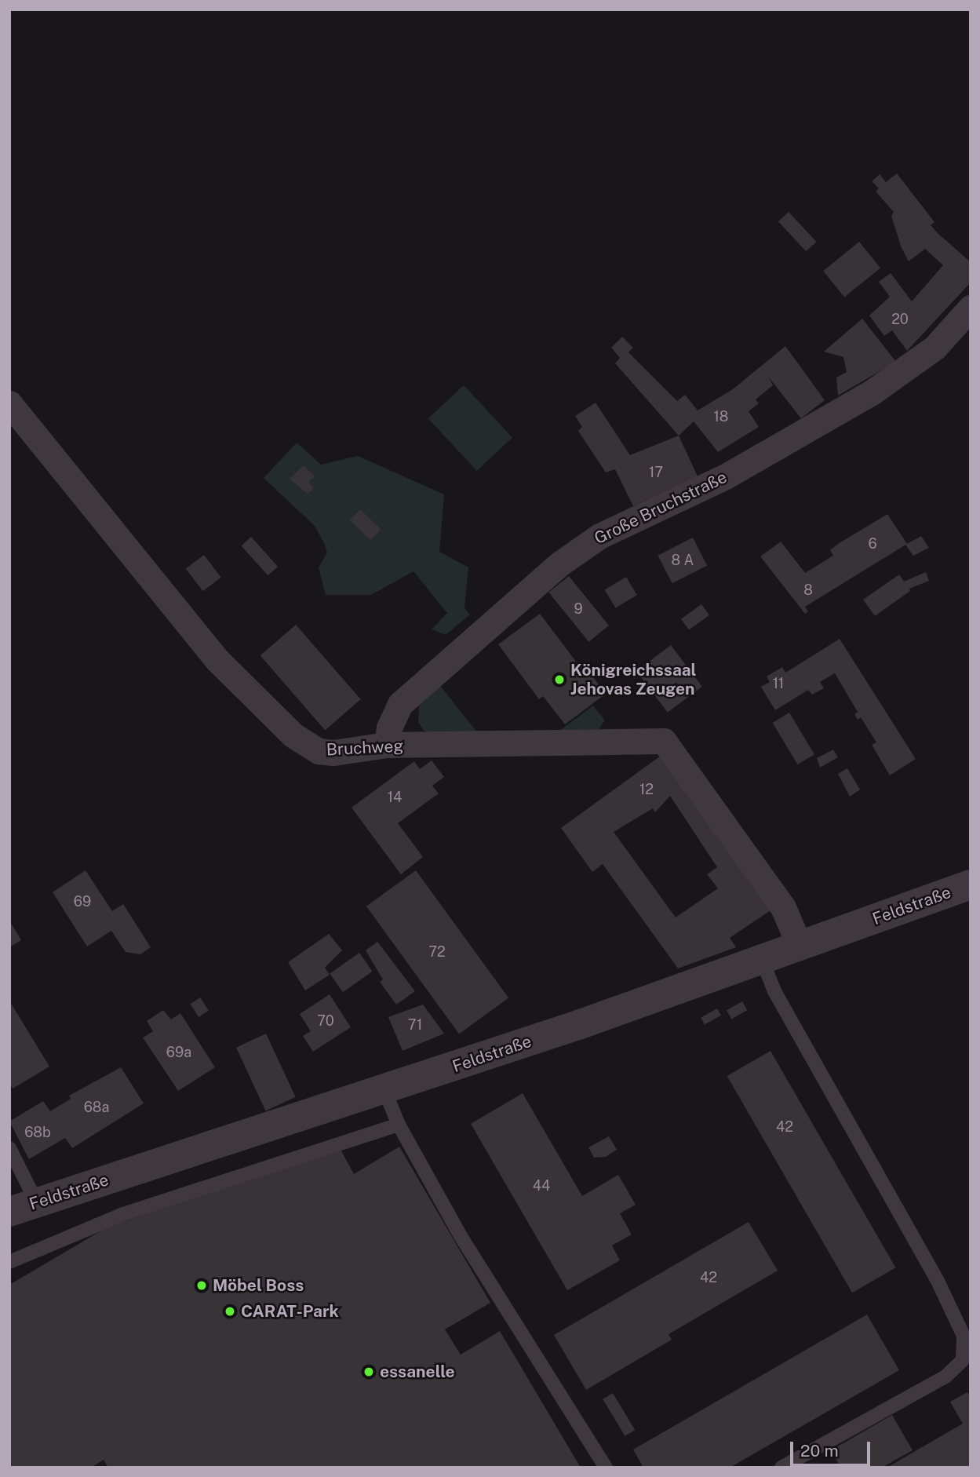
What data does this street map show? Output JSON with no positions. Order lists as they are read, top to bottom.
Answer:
{
  "streets": {
    "street": ["Große Bruchstraße", "Bruchweg", "Feldstraße"]
  },
  "crossings": [
    ["Große Bruchstraße", "Bruchweg"],
    ["Bruchweg", "Feldstraße"]
  ],
  "places": [
    "Königreichssaal Jehovas Zeugen",
    "Möbel Boss",
    "CARAT-Park",
    "essanelle"
  ],
  "house_numbers": [
    "20",
    "18",
    "17",
    "6",
    "8 A",
    "8",
    "9",
    "11",
    "12",
    "14",
    "69",
    "72",
    "70",
    "71",
    "69a",
    "68a",
    "42",
    "68b",
    "44",
    "42"
  ],
  "scale_bar": "20 m"
}
